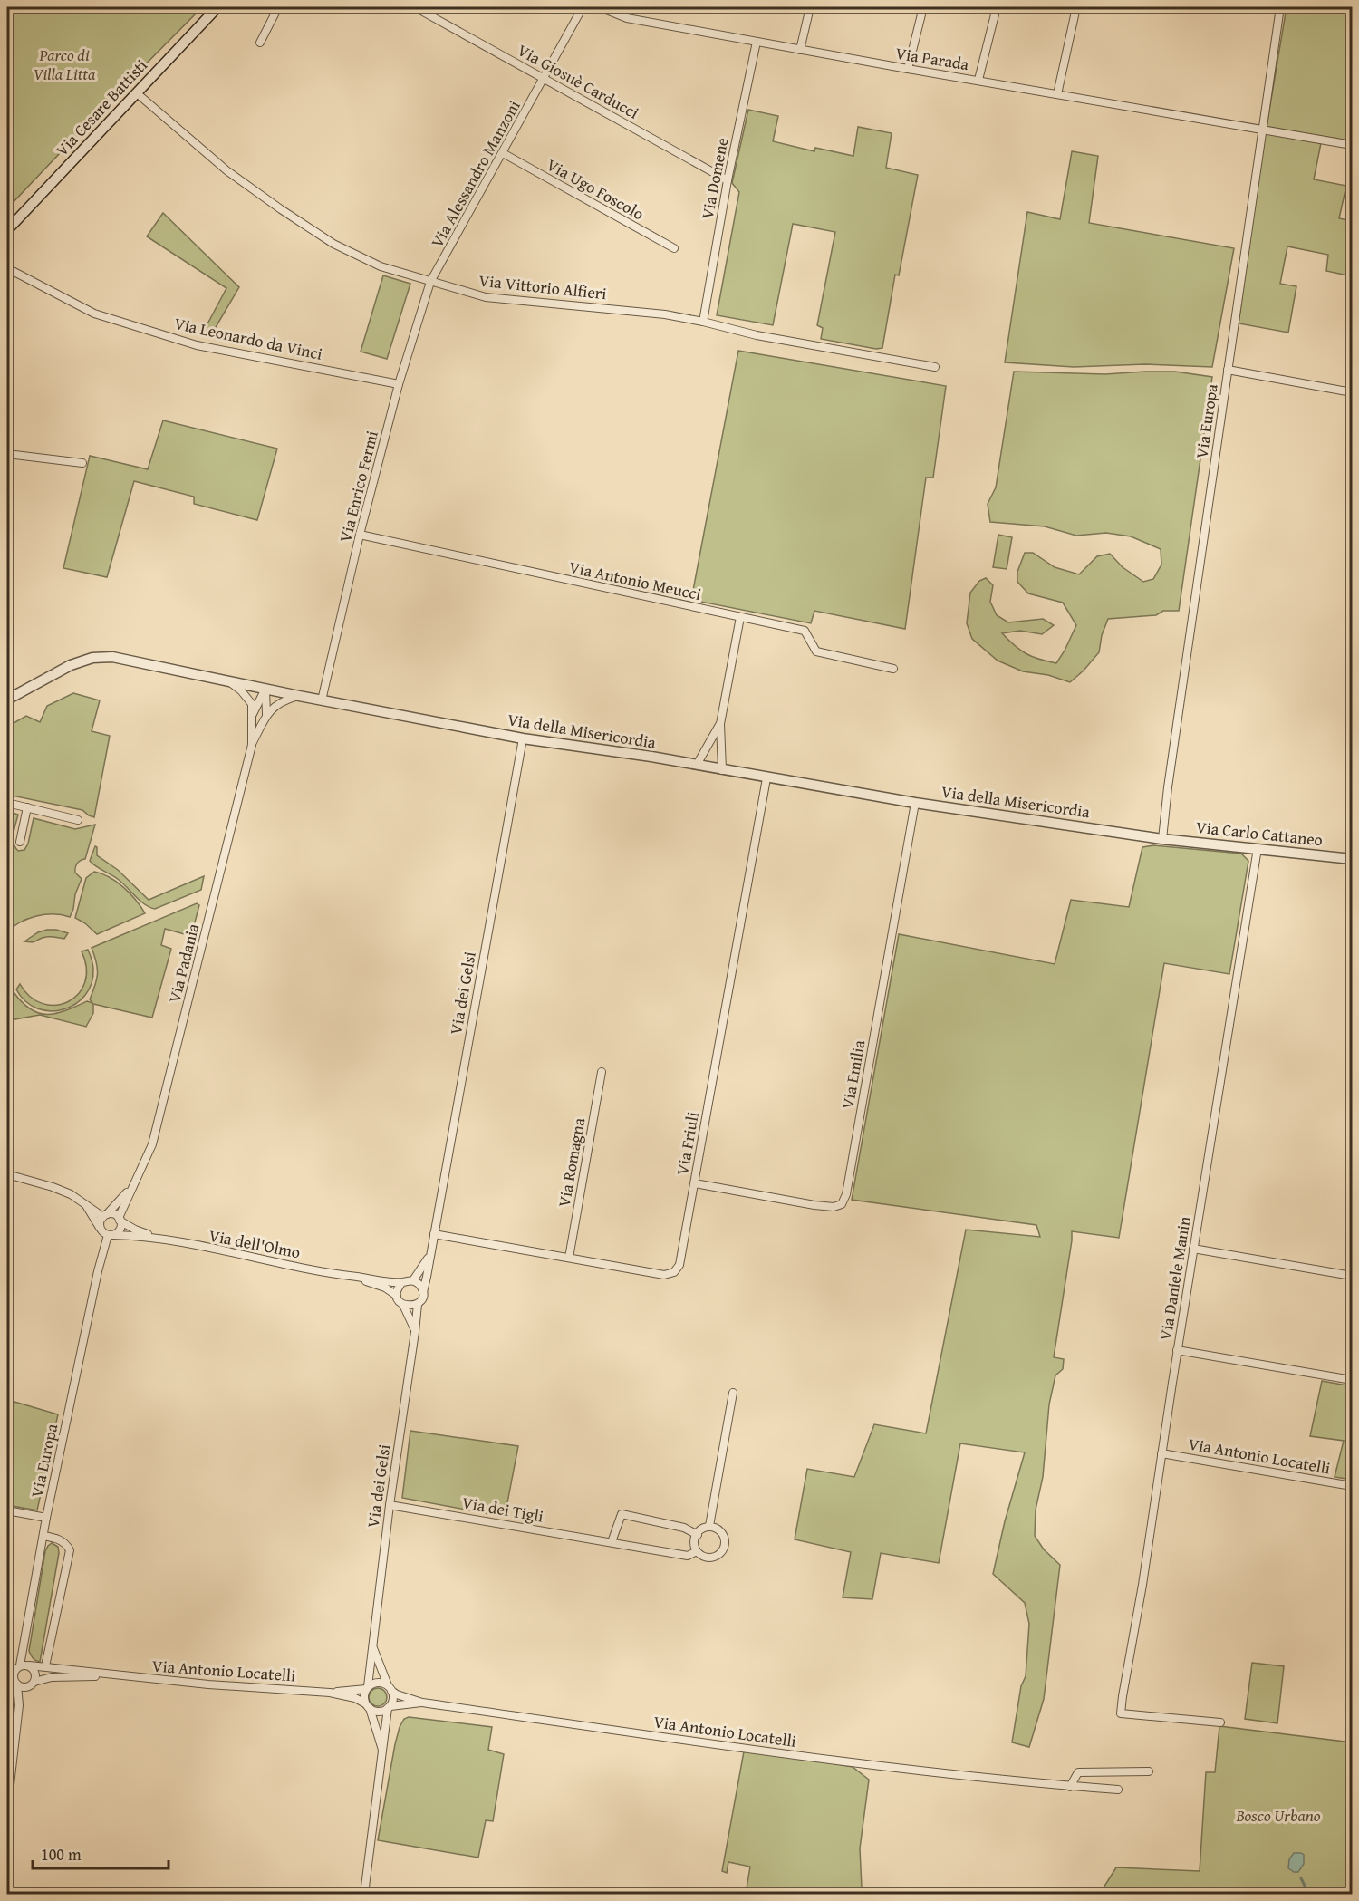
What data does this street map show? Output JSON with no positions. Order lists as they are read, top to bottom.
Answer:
{
  "streets": {
    "street": [
      "Via Parada",
      "Via Giosuè Carducci",
      "Via Cesare Battisti",
      "Via Alessandro Manzoni",
      "Via Domene",
      "Via Ugo Foscolo",
      "Via Vittorio Alfieri",
      "Via Leonardo da Vinci",
      "Via Europa",
      "Via Enrico Fermi",
      "Via Antonio Meucci",
      "Via della Misericordia",
      "Via Carlo Cattaneo",
      "Via Padania",
      "Via dei Gelsi",
      "Via Emilia",
      "Via Friuli",
      "Via Romagna",
      "Via dell'Olmo",
      "Via Daniele Manin",
      "Via Antonio Locatelli",
      "Via dei Tigli"
    ]
  },
  "crossings": [
    ["Via Parada", "Via Domene"],
    ["Via Parada", "Via Europa"],
    ["Via Giosuè Carducci", "Via Alessandro Manzoni"],
    ["Via Giosuè Carducci", "Via Domene"],
    ["Via Cesare Battisti", "Via Vittorio Alfieri"],
    ["Via Alessandro Manzoni", "Via Ugo Foscolo"],
    ["Via Alessandro Manzoni", "Via Vittorio Alfieri"],
    ["Via Alessandro Manzoni", "Via Enrico Fermi"],
    ["Via Domene", "Via Vittorio Alfieri"],
    ["Via Vittorio Alfieri", "Via Enrico Fermi"],
    ["Via Leonardo da Vinci", "Via Enrico Fermi"],
    ["Via Europa", "Via della Misericordia"],
    ["Via Europa", "Via Carlo Cattaneo"],
    ["Via Europa", "Via Padania"],
    ["Via Europa", "Via dell'Olmo"],
    ["Via Europa", "Via Antonio Locatelli"],
    ["Via Enrico Fermi", "Via Antonio Meucci"],
    ["Via Enrico Fermi", "Via della Misericordia"],
    ["Via della Misericordia", "Via Carlo Cattaneo"],
    ["Via della Misericordia", "Via Padania"],
    ["Via della Misericordia", "Via dei Gelsi"],
    ["Via della Misericordia", "Via Emilia"],
    ["Via della Misericordia", "Via Friuli"],
    ["Via Carlo Cattaneo", "Via Daniele Manin"],
    ["Via Padania", "Via dell'Olmo"],
    ["Via dei Gelsi", "Via Friuli"],
    ["Via dei Gelsi", "Via dell'Olmo"],
    ["Via dei Gelsi", "Via Antonio Locatelli"],
    ["Via dei Gelsi", "Via dei Tigli"],
    ["Via Emilia", "Via Friuli"],
    ["Via Friuli", "Via Romagna"],
    ["Via Daniele Manin", "Via Antonio Locatelli"]
  ],
  "parks": ["Parco di Villa Litta", "Bosco Urbano"],
  "scale_bar": "100 m"
}
